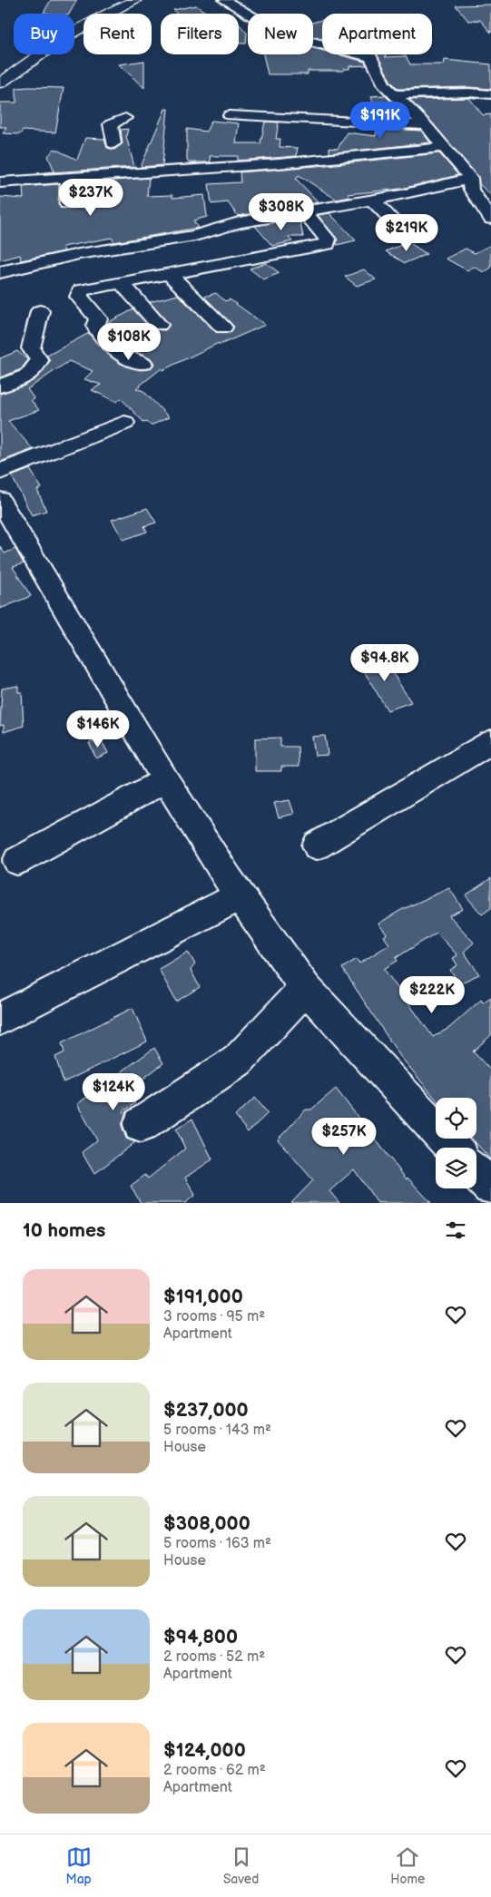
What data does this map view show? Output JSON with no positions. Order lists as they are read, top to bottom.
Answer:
{
  "page": {
    "chip": [
      "Buy",
      "Rent",
      "Filters",
      "New",
      "Apartment"
    ],
    "price": [
      "$191K",
      "$237K",
      "$308K",
      "$219K",
      "$108K",
      "$94.8K",
      "$146K",
      "$222K",
      "$124K",
      "$257K"
    ],
    "heading": "10 homes",
    "list": [
      {
        "name": "$191,000",
        "note": "3 rooms · 95 m² · Apartment"
      },
      {
        "name": "$237,000",
        "note": "5 rooms · 143 m² · House"
      },
      {
        "name": "$308,000",
        "note": "5 rooms · 163 m² · House"
      },
      {
        "name": "$94,800",
        "note": "2 rooms · 52 m² · Apartment"
      },
      {
        "name": "$124,000",
        "note": "2 rooms · 62 m² · Apartment"
      }
    ],
    "tabs": ["Map", "Saved", "Home"]
  }
}
